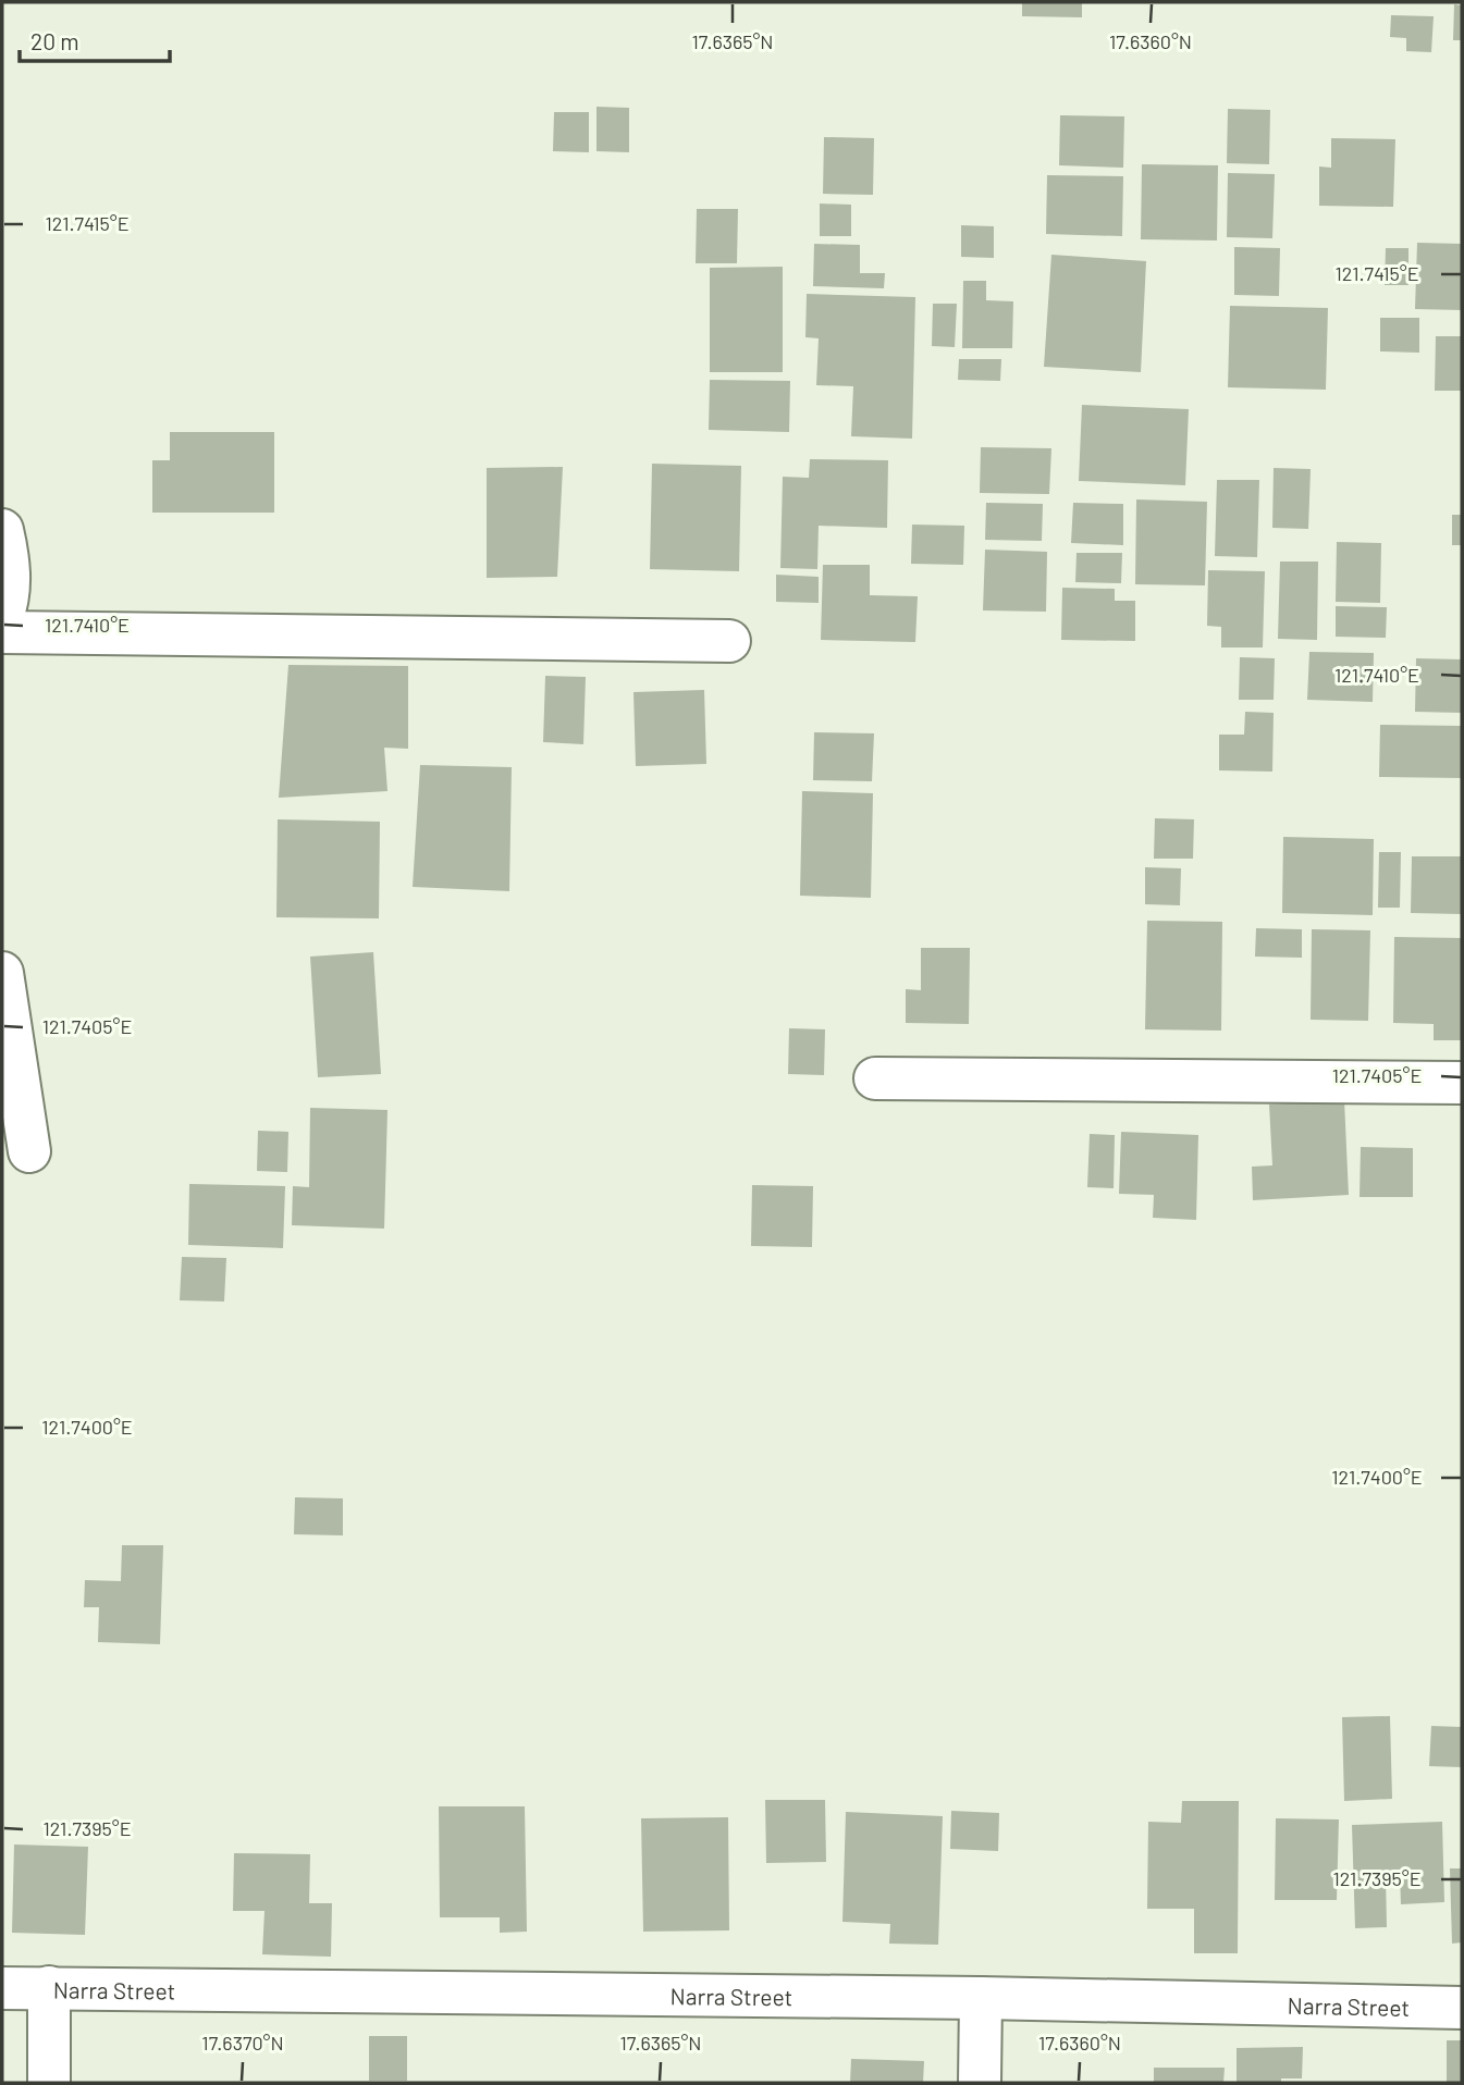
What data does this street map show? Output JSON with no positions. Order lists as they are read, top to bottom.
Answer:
{
  "streets": {
    "street": ["Narra Street"]
  },
  "scale_bar": "20 m",
  "coordinates": [
    "17.6365°N",
    "17.6360°N",
    "121.7415°E",
    "121.7410°E",
    "121.7405°E",
    "121.7400°E",
    "121.7395°E",
    "17.6370°N"
  ]
}
